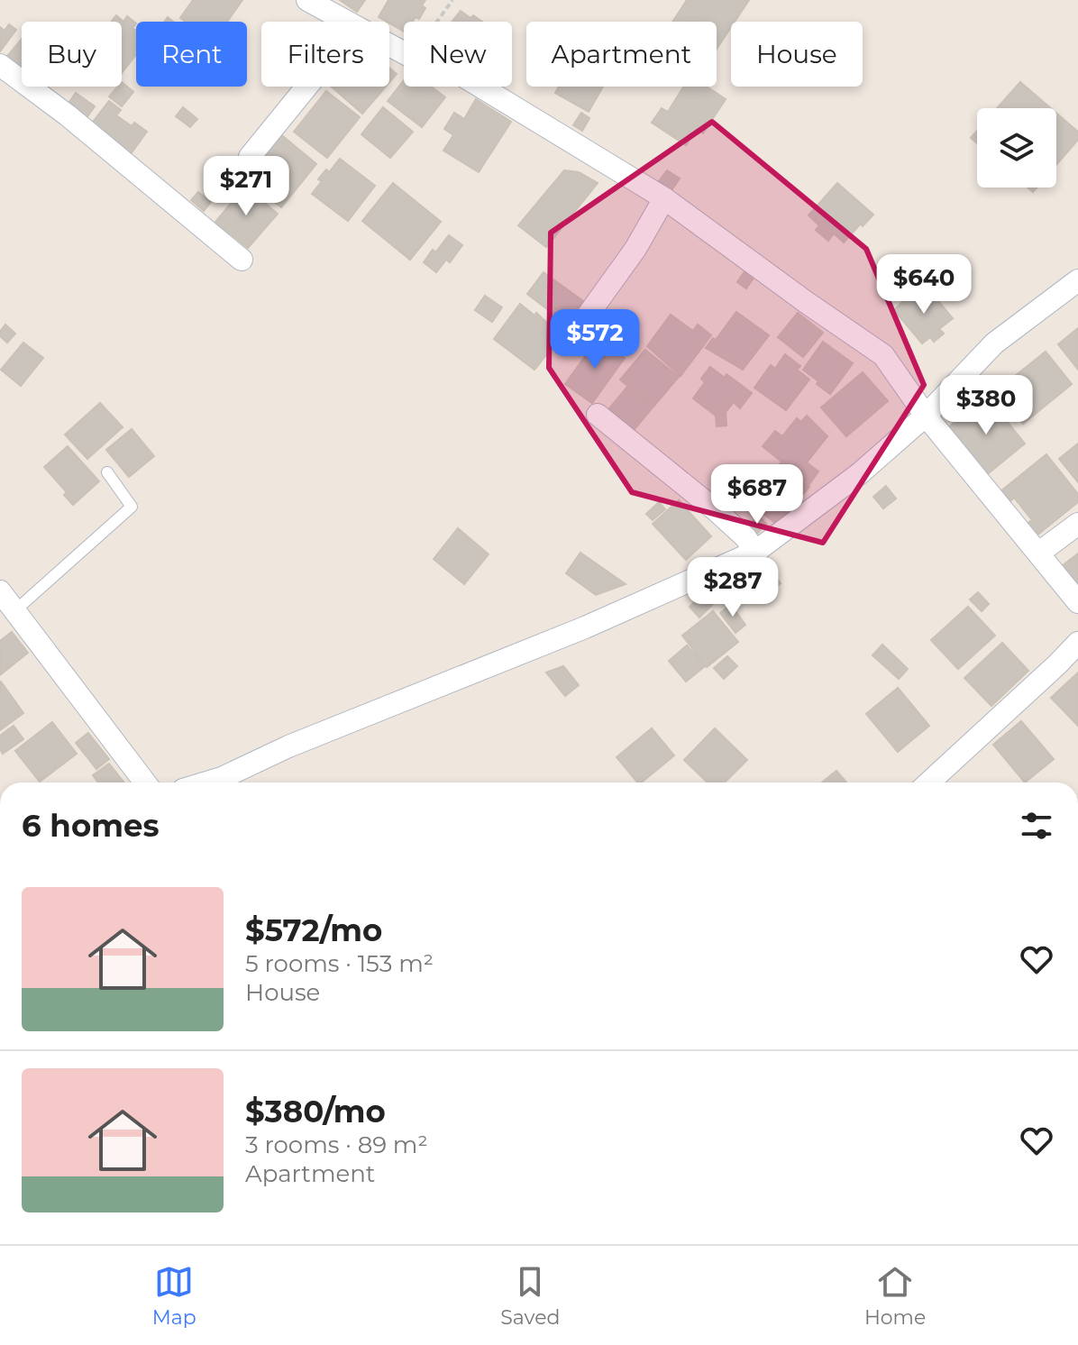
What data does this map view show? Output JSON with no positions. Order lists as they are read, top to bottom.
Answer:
{
  "page": {
    "chip": [
      "Buy",
      "Rent",
      "Filters",
      "New",
      "Apartment",
      "House"
    ],
    "price": [
      "$271",
      "$640",
      "$572",
      "$380",
      "$687",
      "$287"
    ],
    "heading": "6 homes",
    "list": [
      {
        "name": "$572/mo",
        "note": "5 rooms · 153 m² · House"
      },
      {
        "name": "$380/mo",
        "note": "3 rooms · 89 m² · Apartment"
      }
    ],
    "tabs": ["Map", "Saved", "Home"]
  }
}
